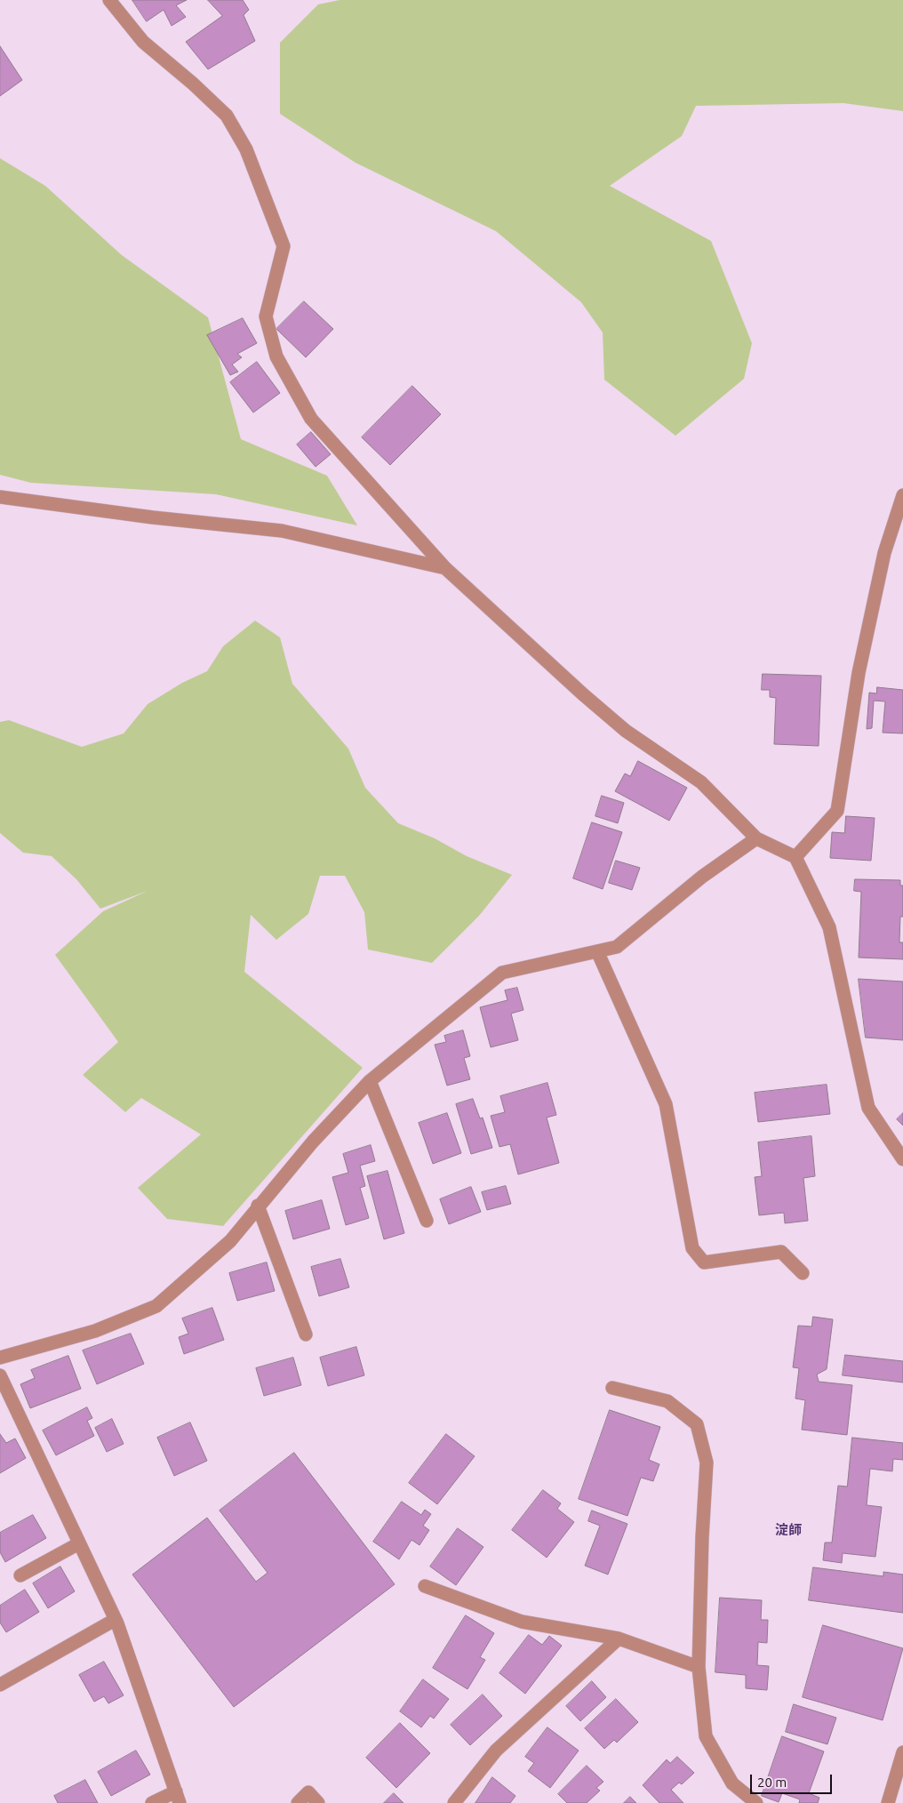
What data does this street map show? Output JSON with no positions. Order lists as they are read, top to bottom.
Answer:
{
  "districts": ["淀師"],
  "scale_bar": "20 m"
}
